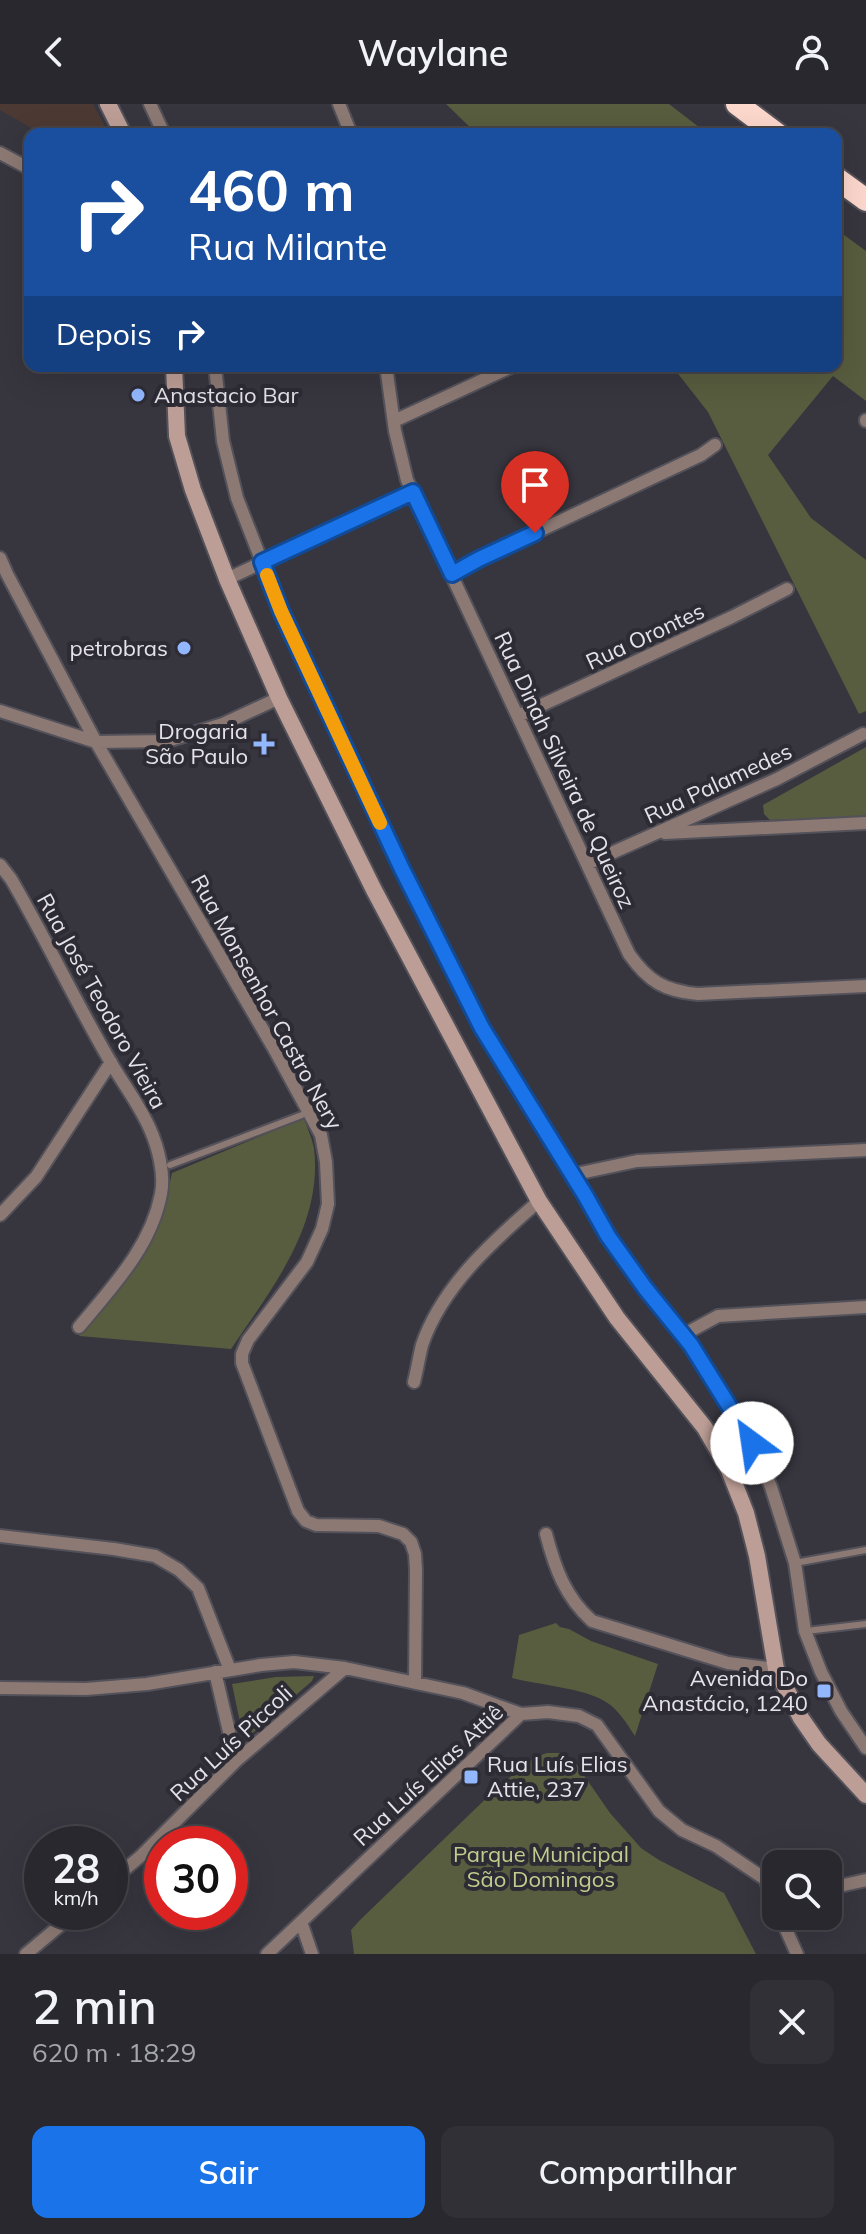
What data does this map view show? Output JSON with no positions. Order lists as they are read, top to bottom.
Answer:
{
  "streets": {
    "street": [
      "Rua Orontes",
      "Rua Dinah Silveira de Queiroz",
      "Rua Palamedes",
      "Rua José Teodoro Vieira",
      "Rua Monsenhor Castro Nery",
      "Rua Luís Piccoli",
      "Rua Luís Elias Attiê"
    ]
  },
  "crossings": [
    ["Rua Orontes", "Rua Dinah Silveira de Queiroz"],
    ["Rua Dinah Silveira de Queiroz", "Rua Palamedes"]
  ],
  "parks": ["Parque Municipal São Domingos"],
  "places": {
    "other": ["Anastacio Bar", "petrobras"],
    "health": ["Drogaria São Paulo"],
    "transit": ["Avenida Do Anastácio, 1240", "Rua Luís Elias Attie, 237"]
  },
  "page": {
    "header": "Waylane",
    "turn": ["460 m", "Rua Milante"],
    "then": "Depois",
    "speed": "28 km/h",
    "limit": "30",
    "heading": ["2 min", "620 m · 18:29"],
    "buttons": ["Sair", "Compartilhar"]
  }
}
